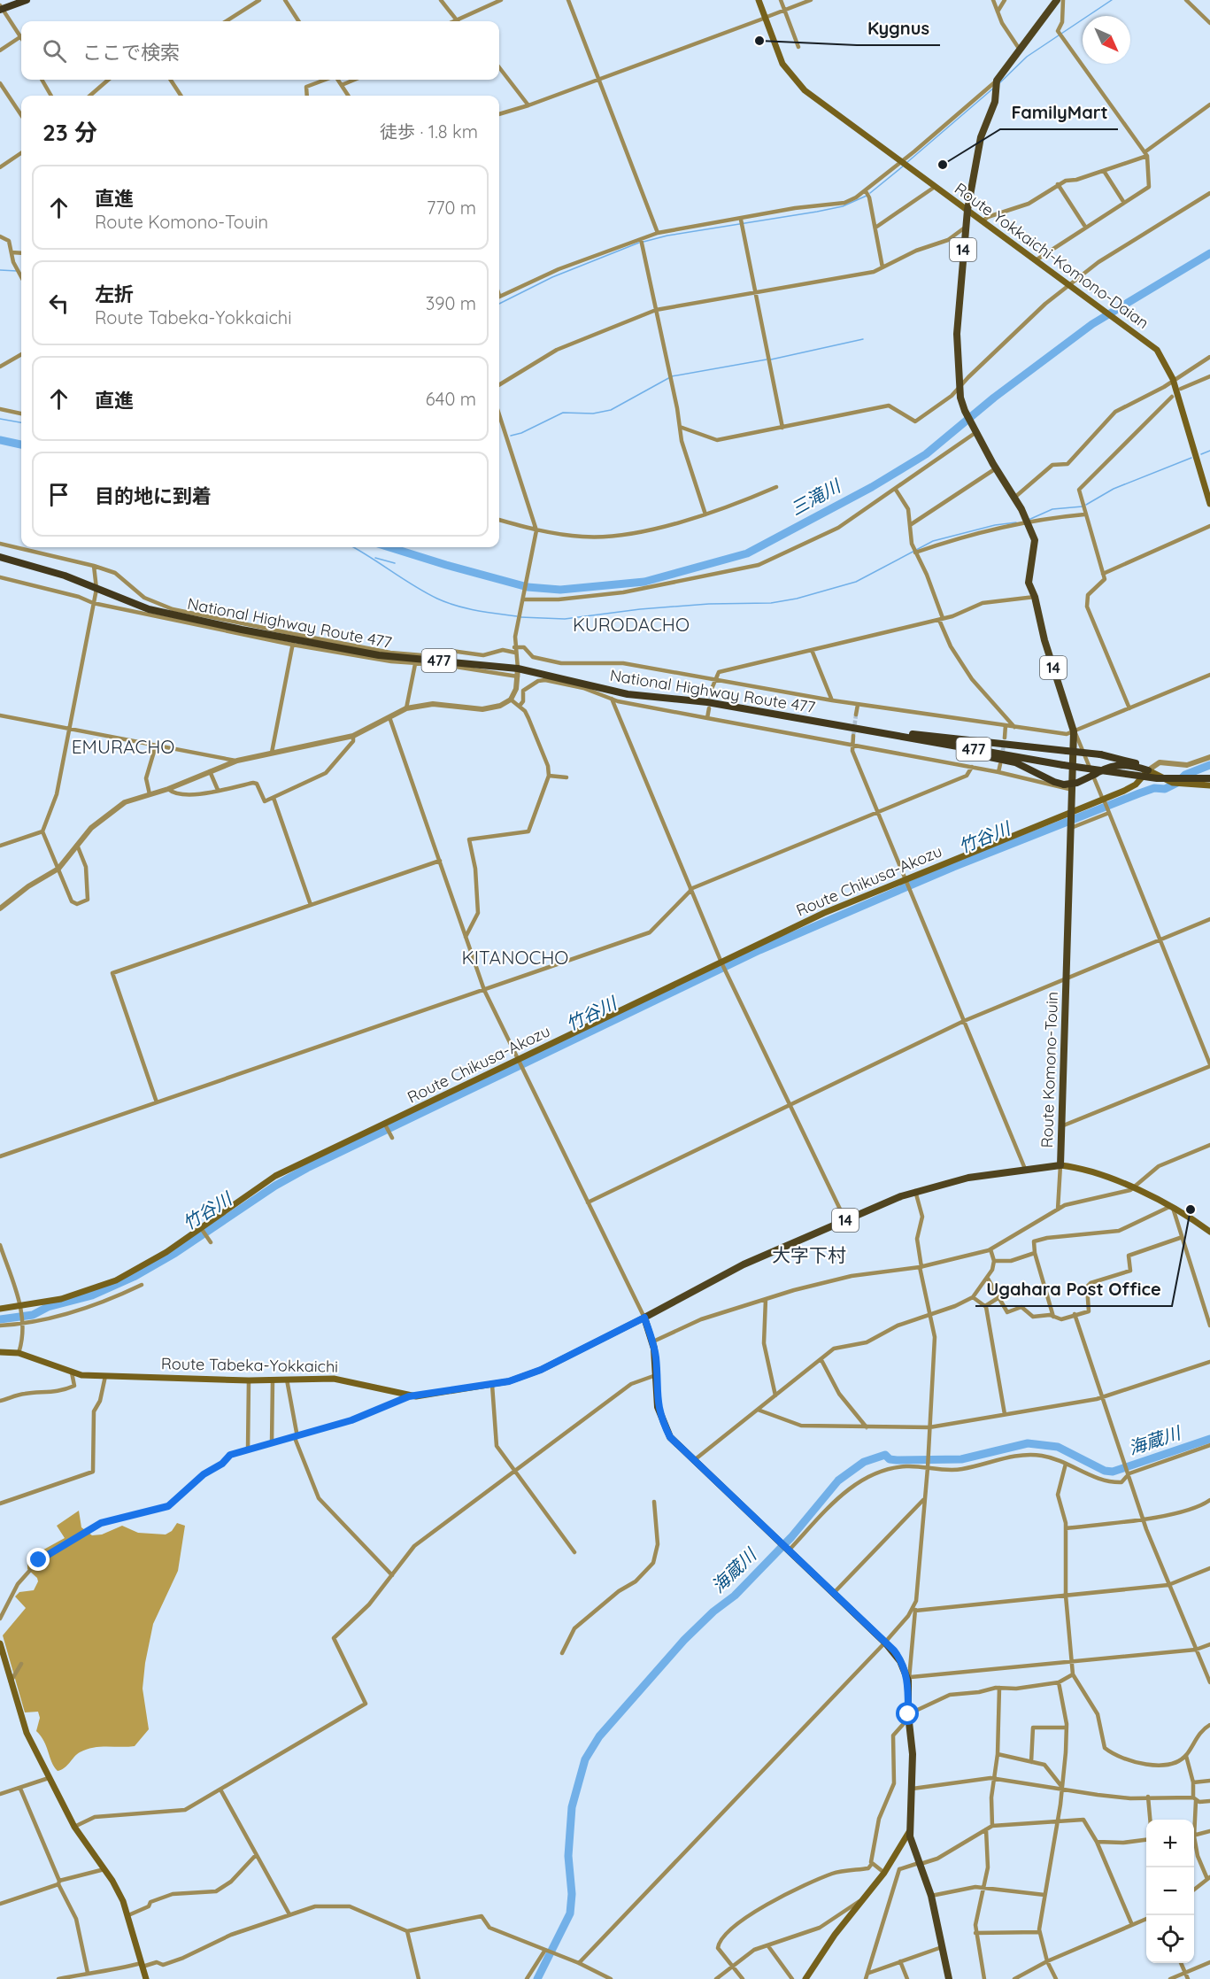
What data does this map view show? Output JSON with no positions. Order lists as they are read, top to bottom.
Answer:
{
  "streets": {
    "highway": ["National Highway Route 477", "477"],
    "main road": [
      "14",
      "Route Yokkaichi-Komono-Daian",
      "Route Chikusa-Akozu",
      "Route Komono-Touin",
      "Route Tabeka-Yokkaichi"
    ]
  },
  "crossings": [
    ["Route Yokkaichi-Komono-Daian", "Route Komono-Touin"],
    ["Route Chikusa-Akozu", "Route Komono-Touin"],
    ["Route Komono-Touin", "Route Tabeka-Yokkaichi"]
  ],
  "districts": [
    "KURODACHO",
    "EMURACHO",
    "KITANOCHO",
    "大字下村"
  ],
  "water": ["三滝川", "竹谷川", "海蔵川"],
  "places": ["Kygnus", "FamilyMart", "Ugahara Post Office"],
  "north": "bottom right",
  "page": {
    "search": "ここで検索",
    "heading": ["23 分", "徒歩 · 1.8 km"],
    "list": [
      ["直進", "Route Komono-Touin", "770 m"],
      ["左折", "Route Tabeka-Yokkaichi", "390 m"],
      ["直進", "640 m"],
      "目的地に到着"
    ],
    "map_buttons": ["+", "−"]
  }
}
